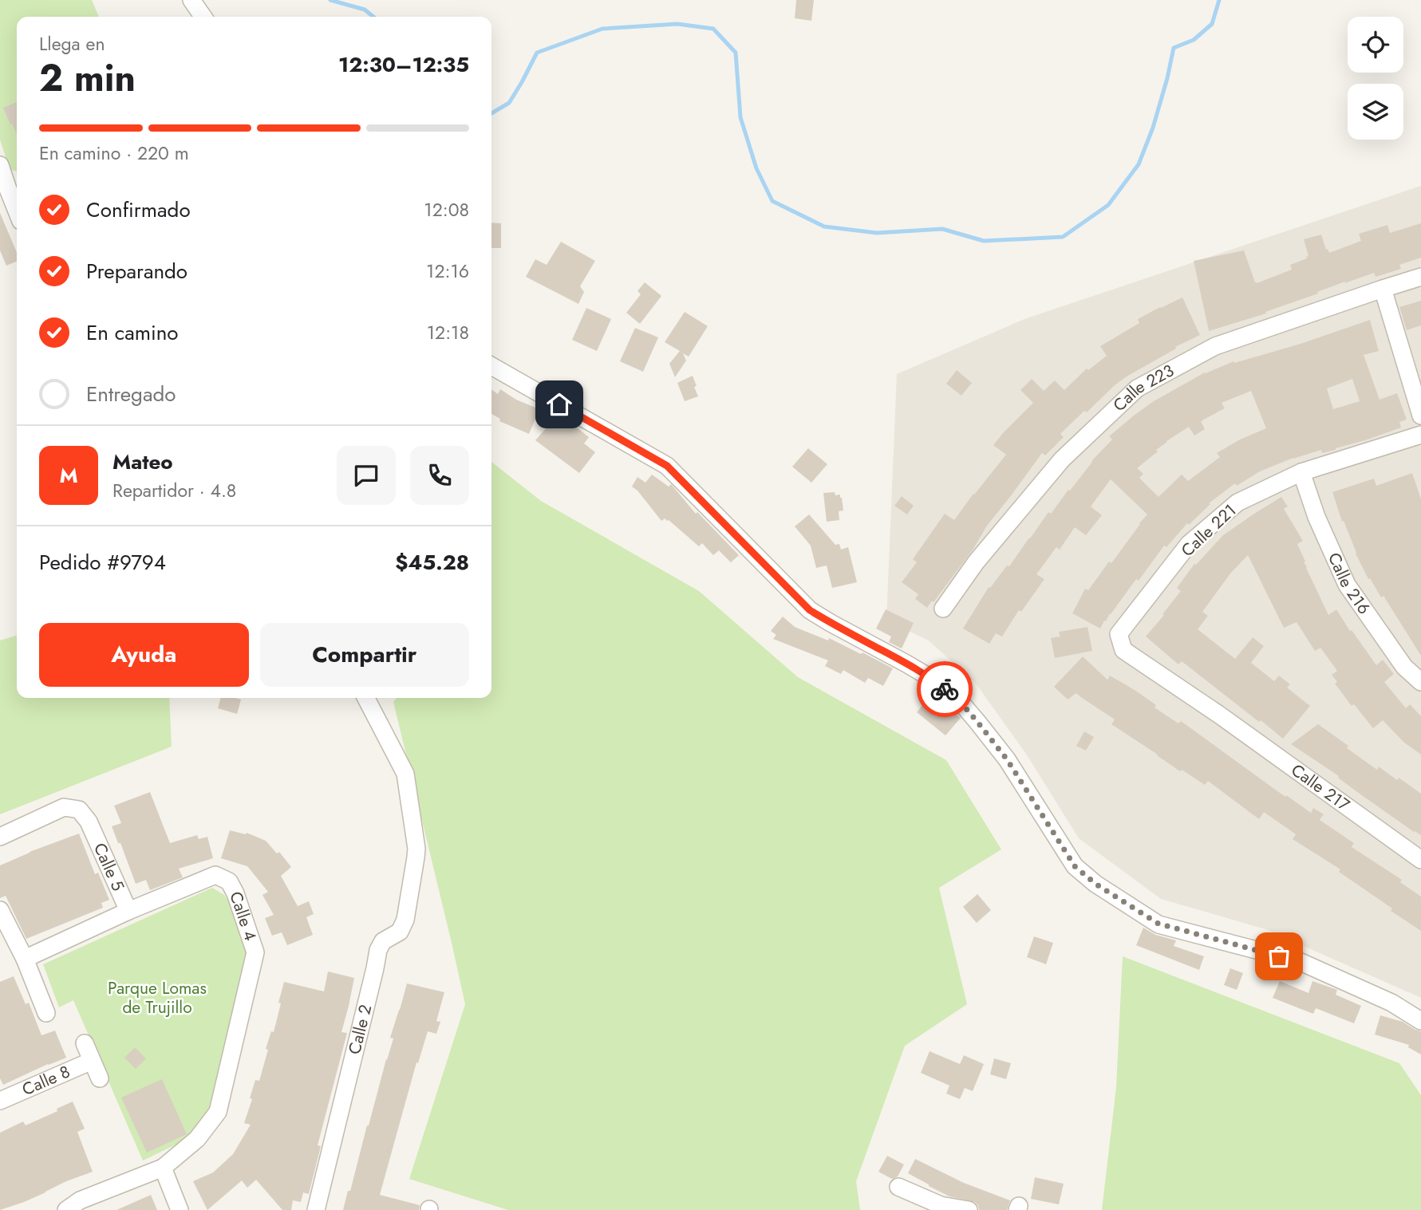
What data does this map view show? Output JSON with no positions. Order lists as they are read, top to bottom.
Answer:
{
  "streets": {
    "street": [
      "Calle 223",
      "Calle 221",
      "Calle 216",
      "Calle 217",
      "Calle 5",
      "Calle 4",
      "Calle 2",
      "Calle 8"
    ]
  },
  "crossings": [
    ["Calle 221", "Calle 216"],
    ["Calle 221", "Calle 217"],
    ["Calle 5", "Calle 4"]
  ],
  "parks": ["Parque Lomas de Trujillo"],
  "page": {
    "heading": ["2 min", "Llega en", "12:30–12:35"],
    "panel": [
      "Mateo",
      "Repartidor · 4.8",
      "Pedido #9794",
      "$45.28"
    ],
    "bar": "En camino · 220 m",
    "list": [
      ["Confirmado", "12:08"],
      ["Preparando", "12:16"],
      ["En camino", "12:18"],
      "Entregado"
    ],
    "round": "M",
    "buttons": ["Ayuda", "Compartir"]
  }
}
